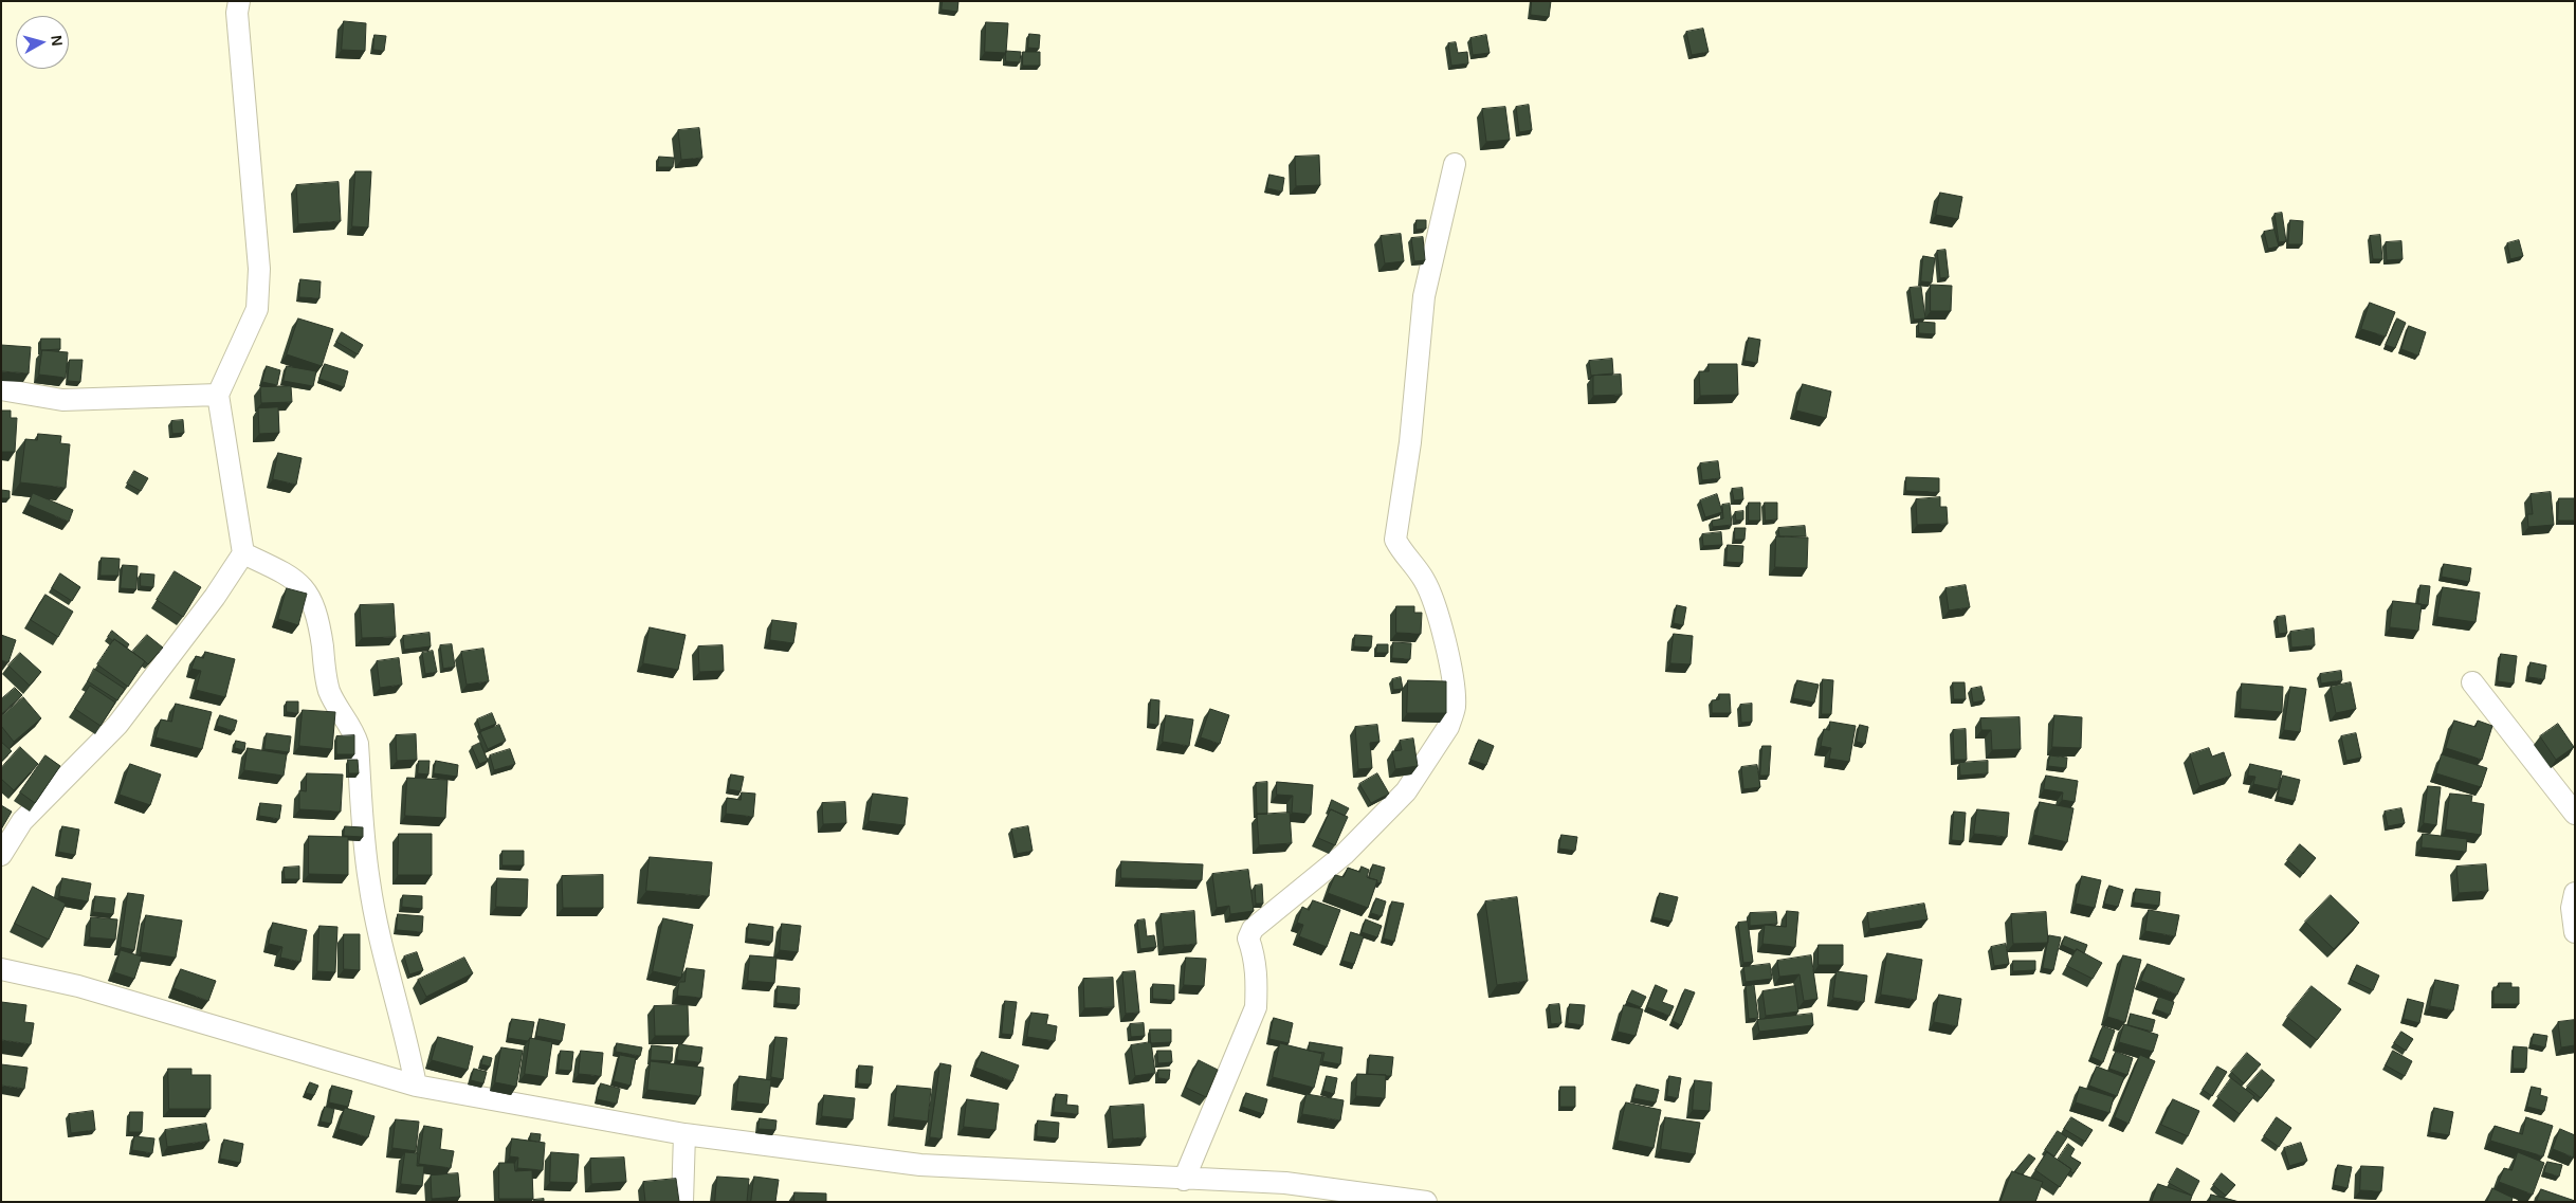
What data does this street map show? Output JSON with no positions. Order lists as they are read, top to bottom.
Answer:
{
  "north": "right"
}
